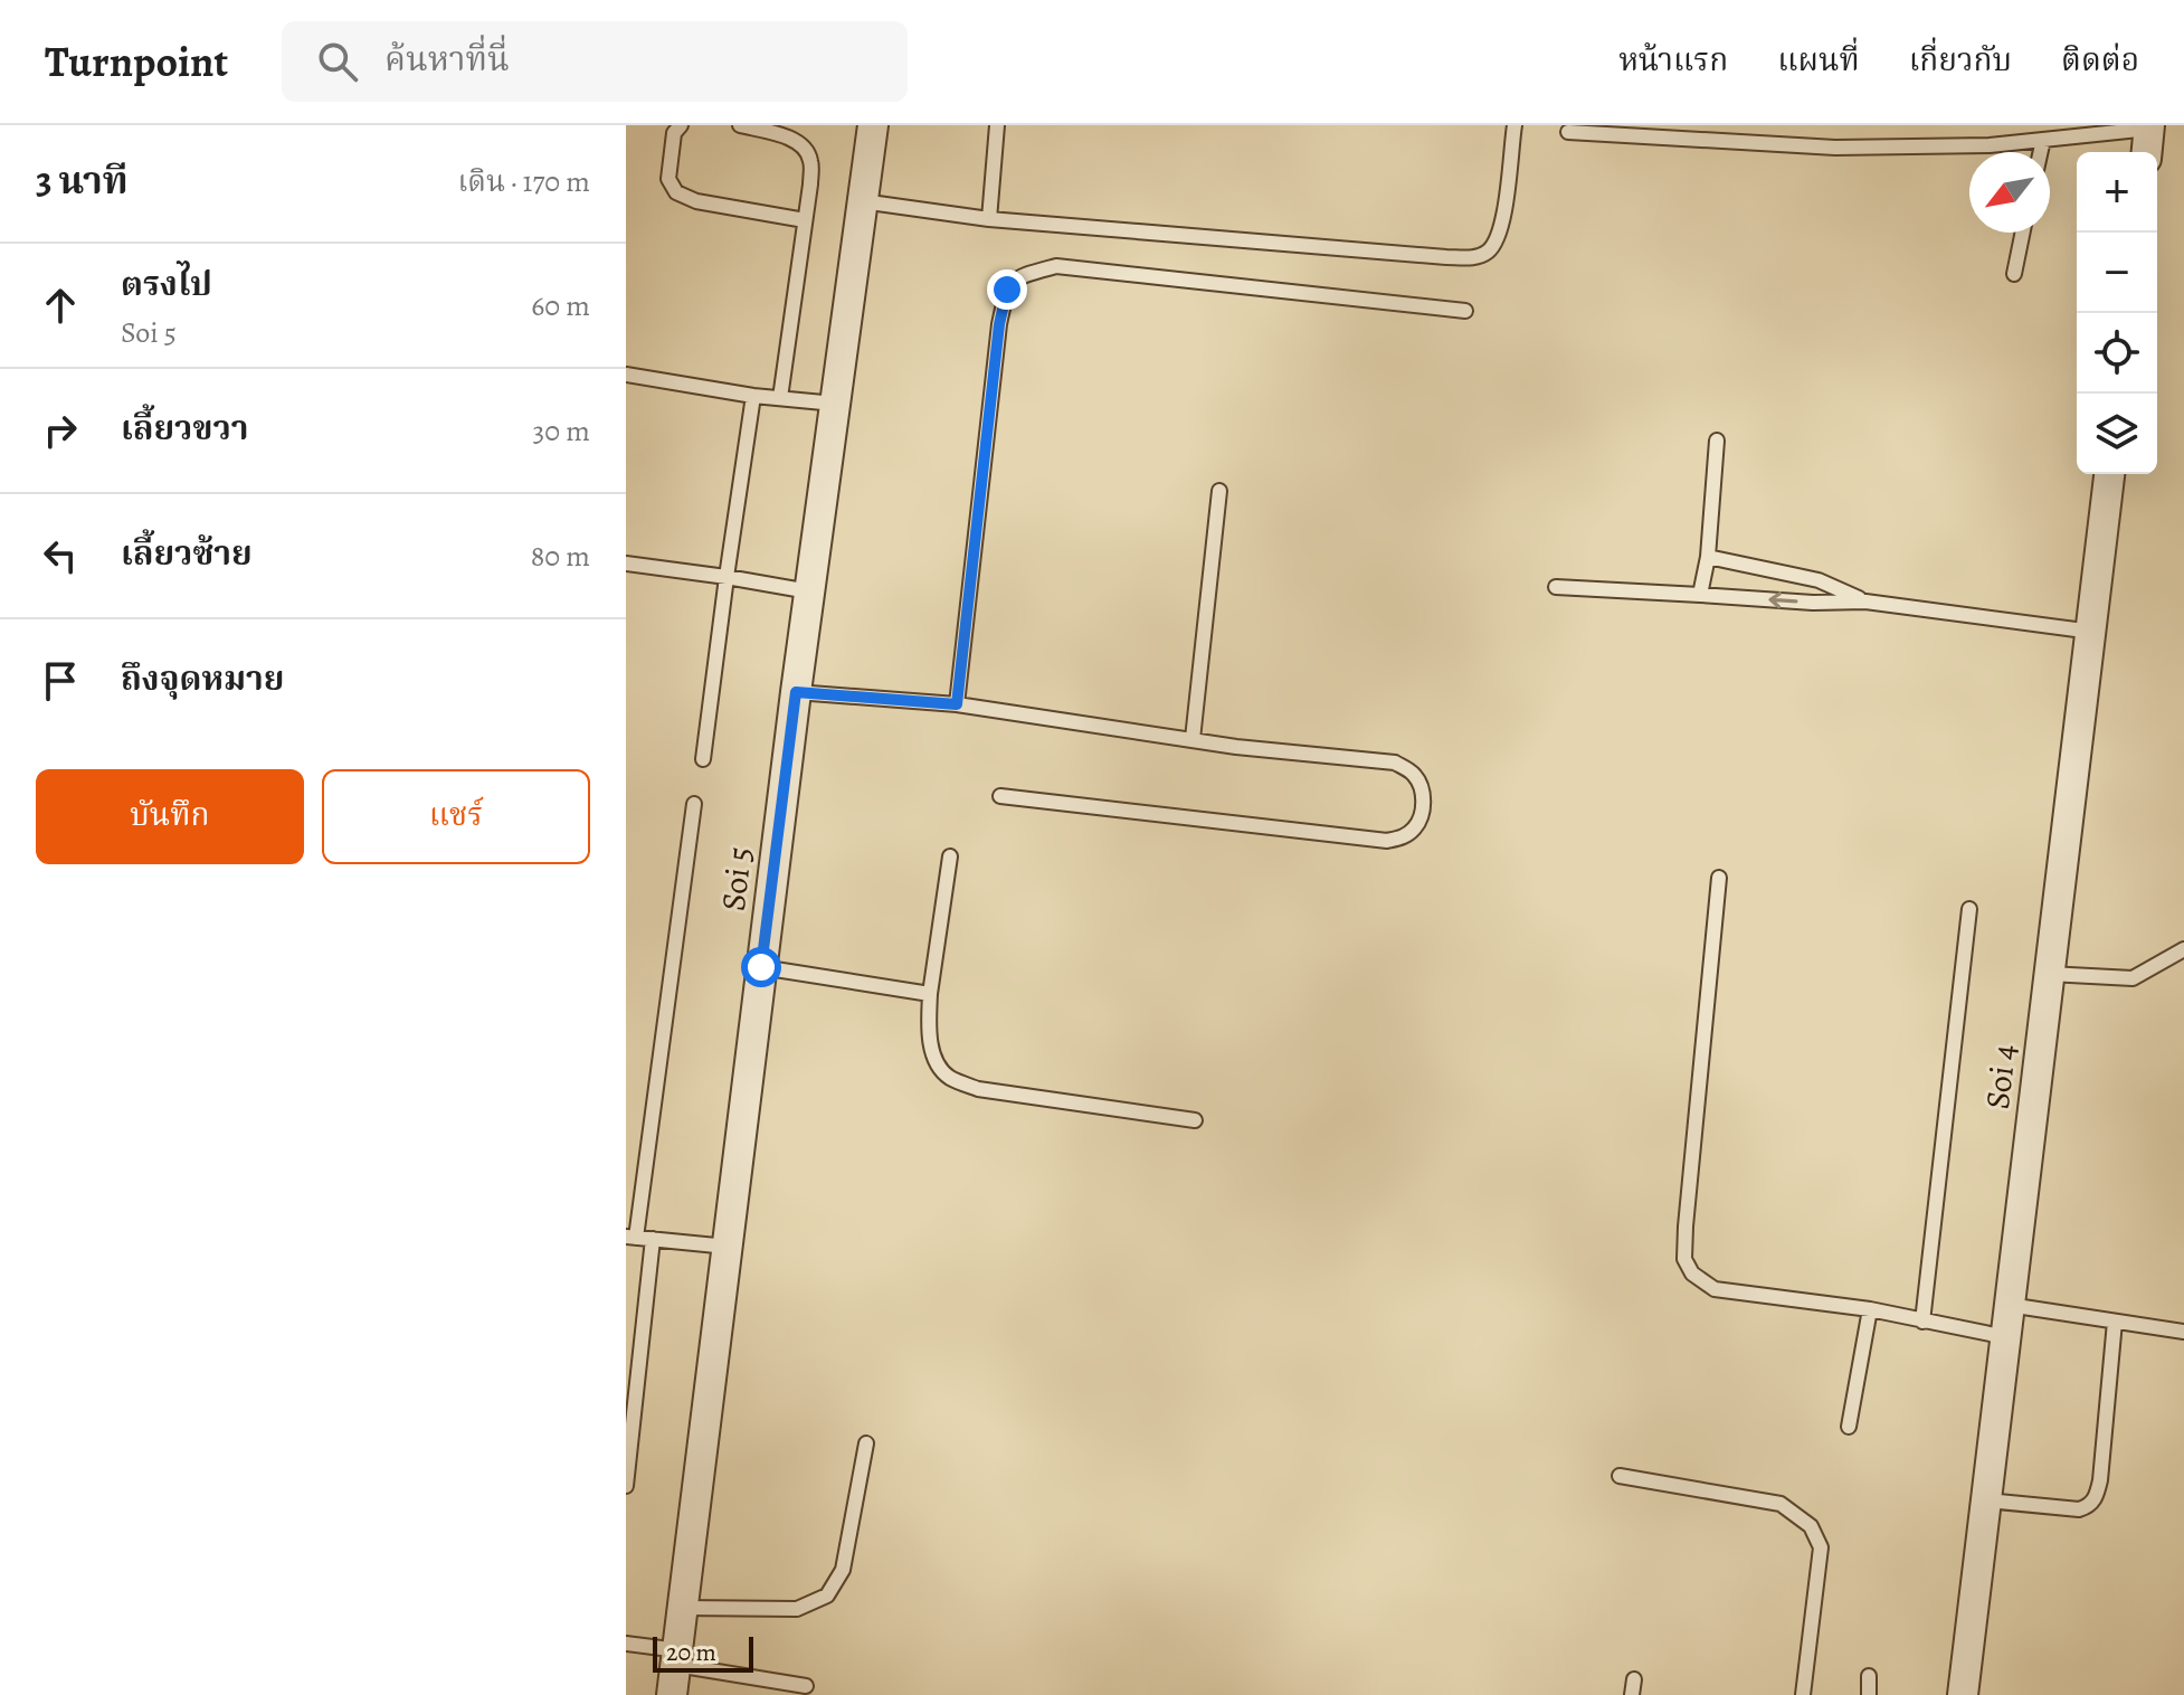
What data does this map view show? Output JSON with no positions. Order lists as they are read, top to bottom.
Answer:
{
  "streets": {
    "street": ["Soi 5", "Soi 4"]
  },
  "scale_bar": "20 m",
  "north": "bottom left",
  "page": {
    "header": "Turnpoint",
    "search": "ค้นหาที่นี่",
    "nav": [
      "หน้าแรก",
      "แผนที่",
      "เกี่ยวกับ",
      "ติดต่อ"
    ],
    "heading": ["3 นาที", "เดิน · 170 m"],
    "map_buttons": ["+", "−"],
    "list": [
      ["ตรงไป", "Soi 5", "60 m"],
      ["เลี้ยวขวา", "30 m"],
      ["เลี้ยวซ้าย", "80 m"],
      "ถึงจุดหมาย"
    ],
    "buttons": ["บันทึก", "แชร์"],
    "scale": "20 m"
  }
}
